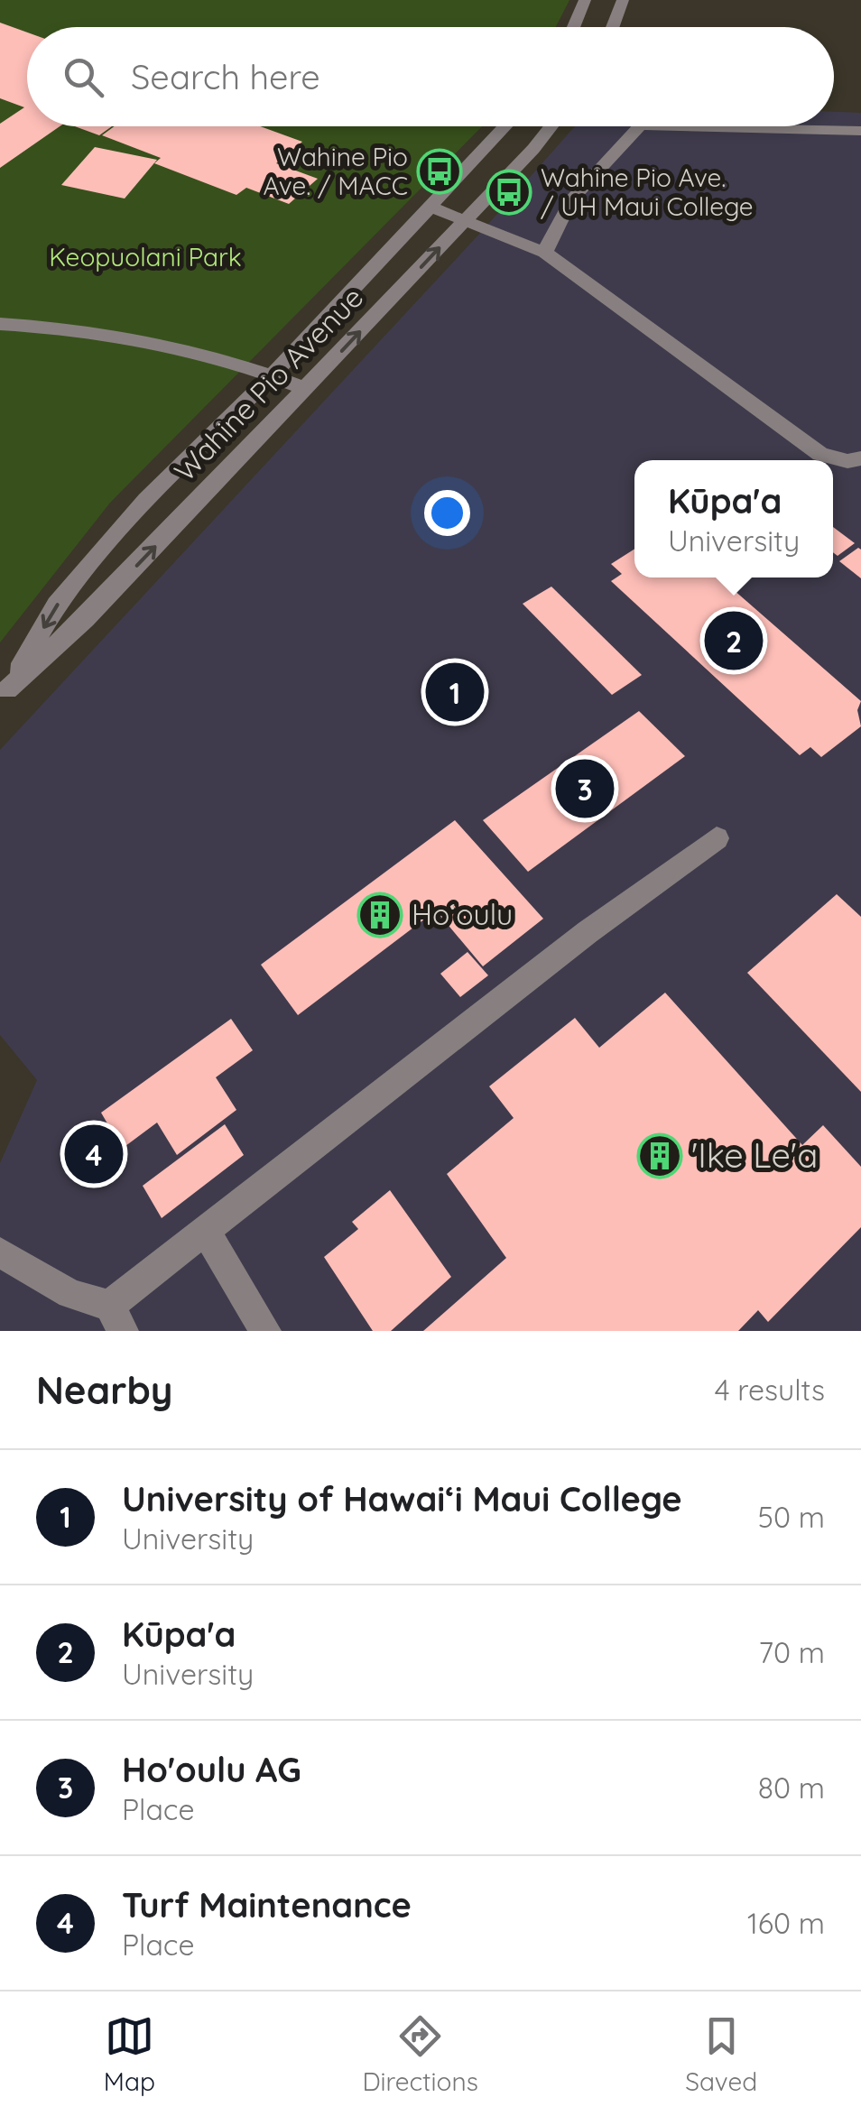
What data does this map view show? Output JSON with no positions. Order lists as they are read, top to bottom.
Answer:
{
  "streets": {
    "street": ["Wahine Pio Avenue"]
  },
  "parks": ["Keopuolani Park"],
  "places": {
    "bus stop": ["Wahine Pio Ave. / MACC", "Wahine Pio Ave. / UH Maui College"],
    "building": ["Ho‘oulu", "'Ike Le'a"]
  },
  "page": {
    "search": "Search here",
    "popup": ["Kūpa'a", "University"],
    "pins": [
      "2",
      "1",
      "3",
      "4"
    ],
    "heading": ["Nearby", "4 results"],
    "list": [
      {
        "mark": "1",
        "name": "University of Hawai‘i Maui College",
        "note": "University",
        "value": "50 m"
      },
      {
        "mark": "2",
        "name": "Kūpa'a",
        "note": "University",
        "value": "70 m"
      },
      {
        "mark": "3",
        "name": "Ho'oulu AG",
        "note": "Place",
        "value": "80 m"
      },
      {
        "mark": "4",
        "name": "Turf Maintenance",
        "note": "Place",
        "value": "160 m"
      }
    ],
    "nav": ["Map", "Directions", "Saved"]
  }
}
